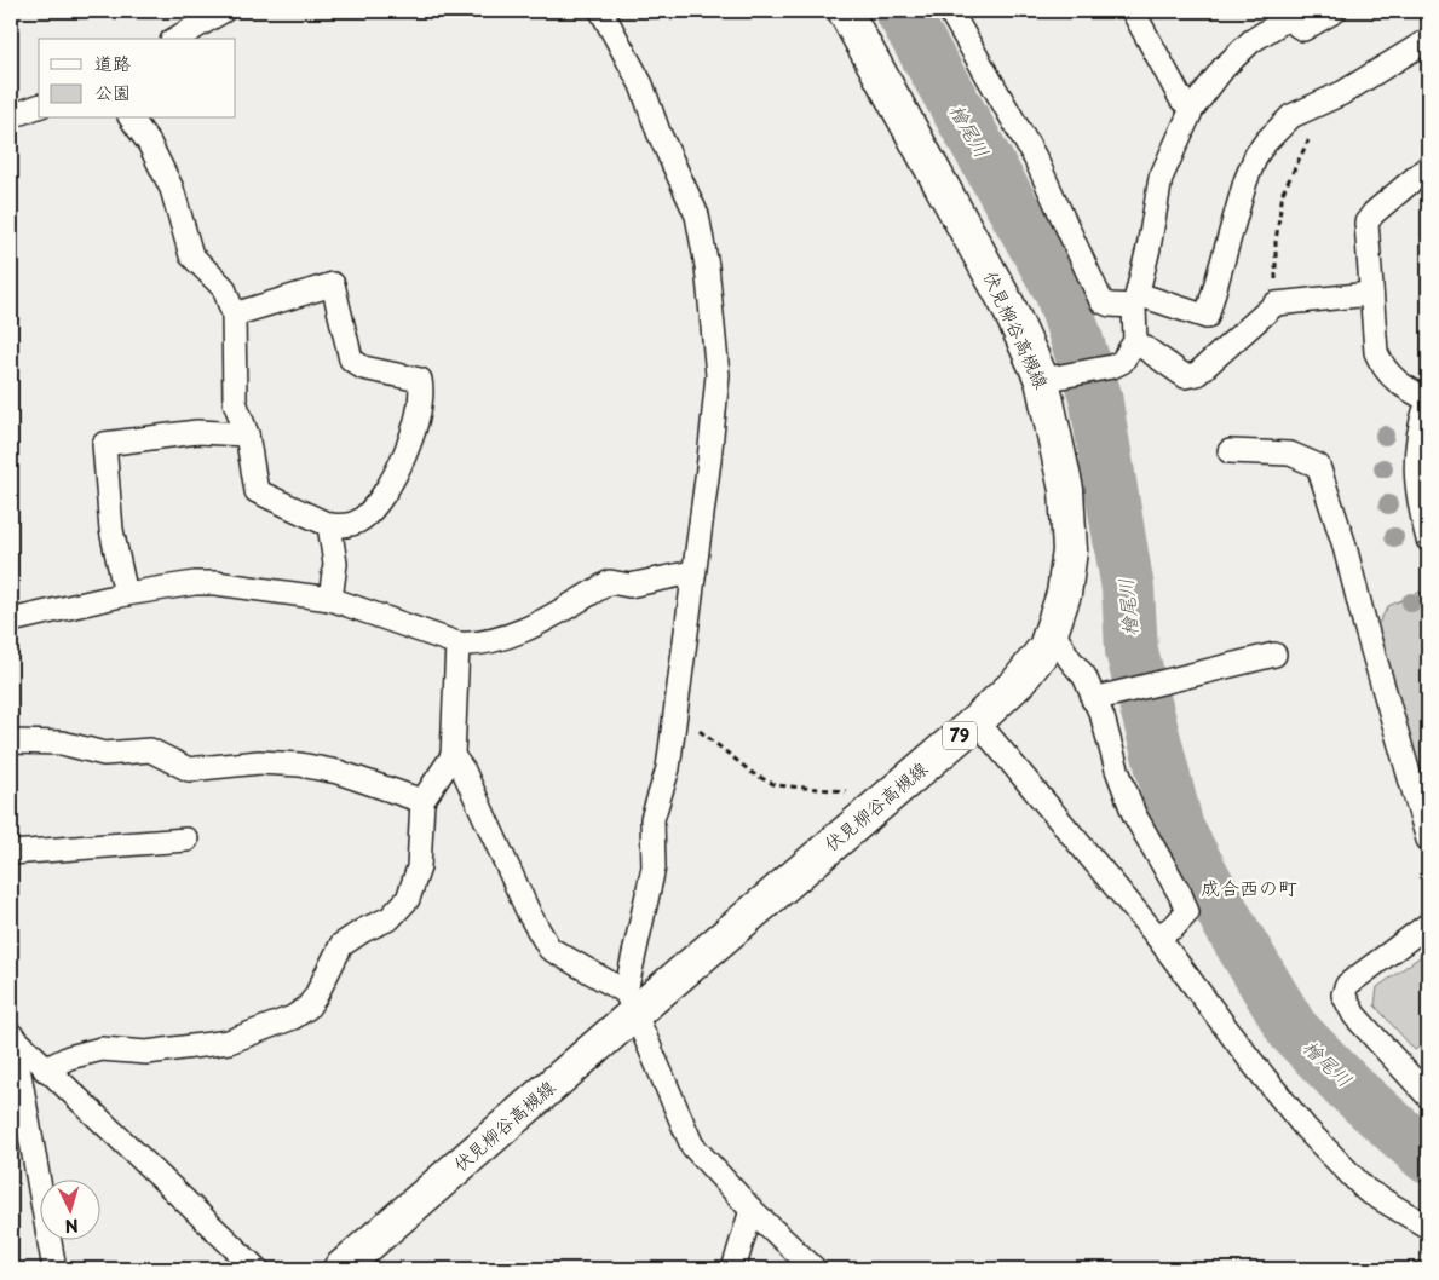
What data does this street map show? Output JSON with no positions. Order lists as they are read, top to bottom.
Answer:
{
  "streets": {
    "main road": ["伏見柳谷高槻線", "79"]
  },
  "districts": ["成合西の町"],
  "water": ["檜尾川"],
  "legend": ["道路", "公園"],
  "north": "bottom"
}
